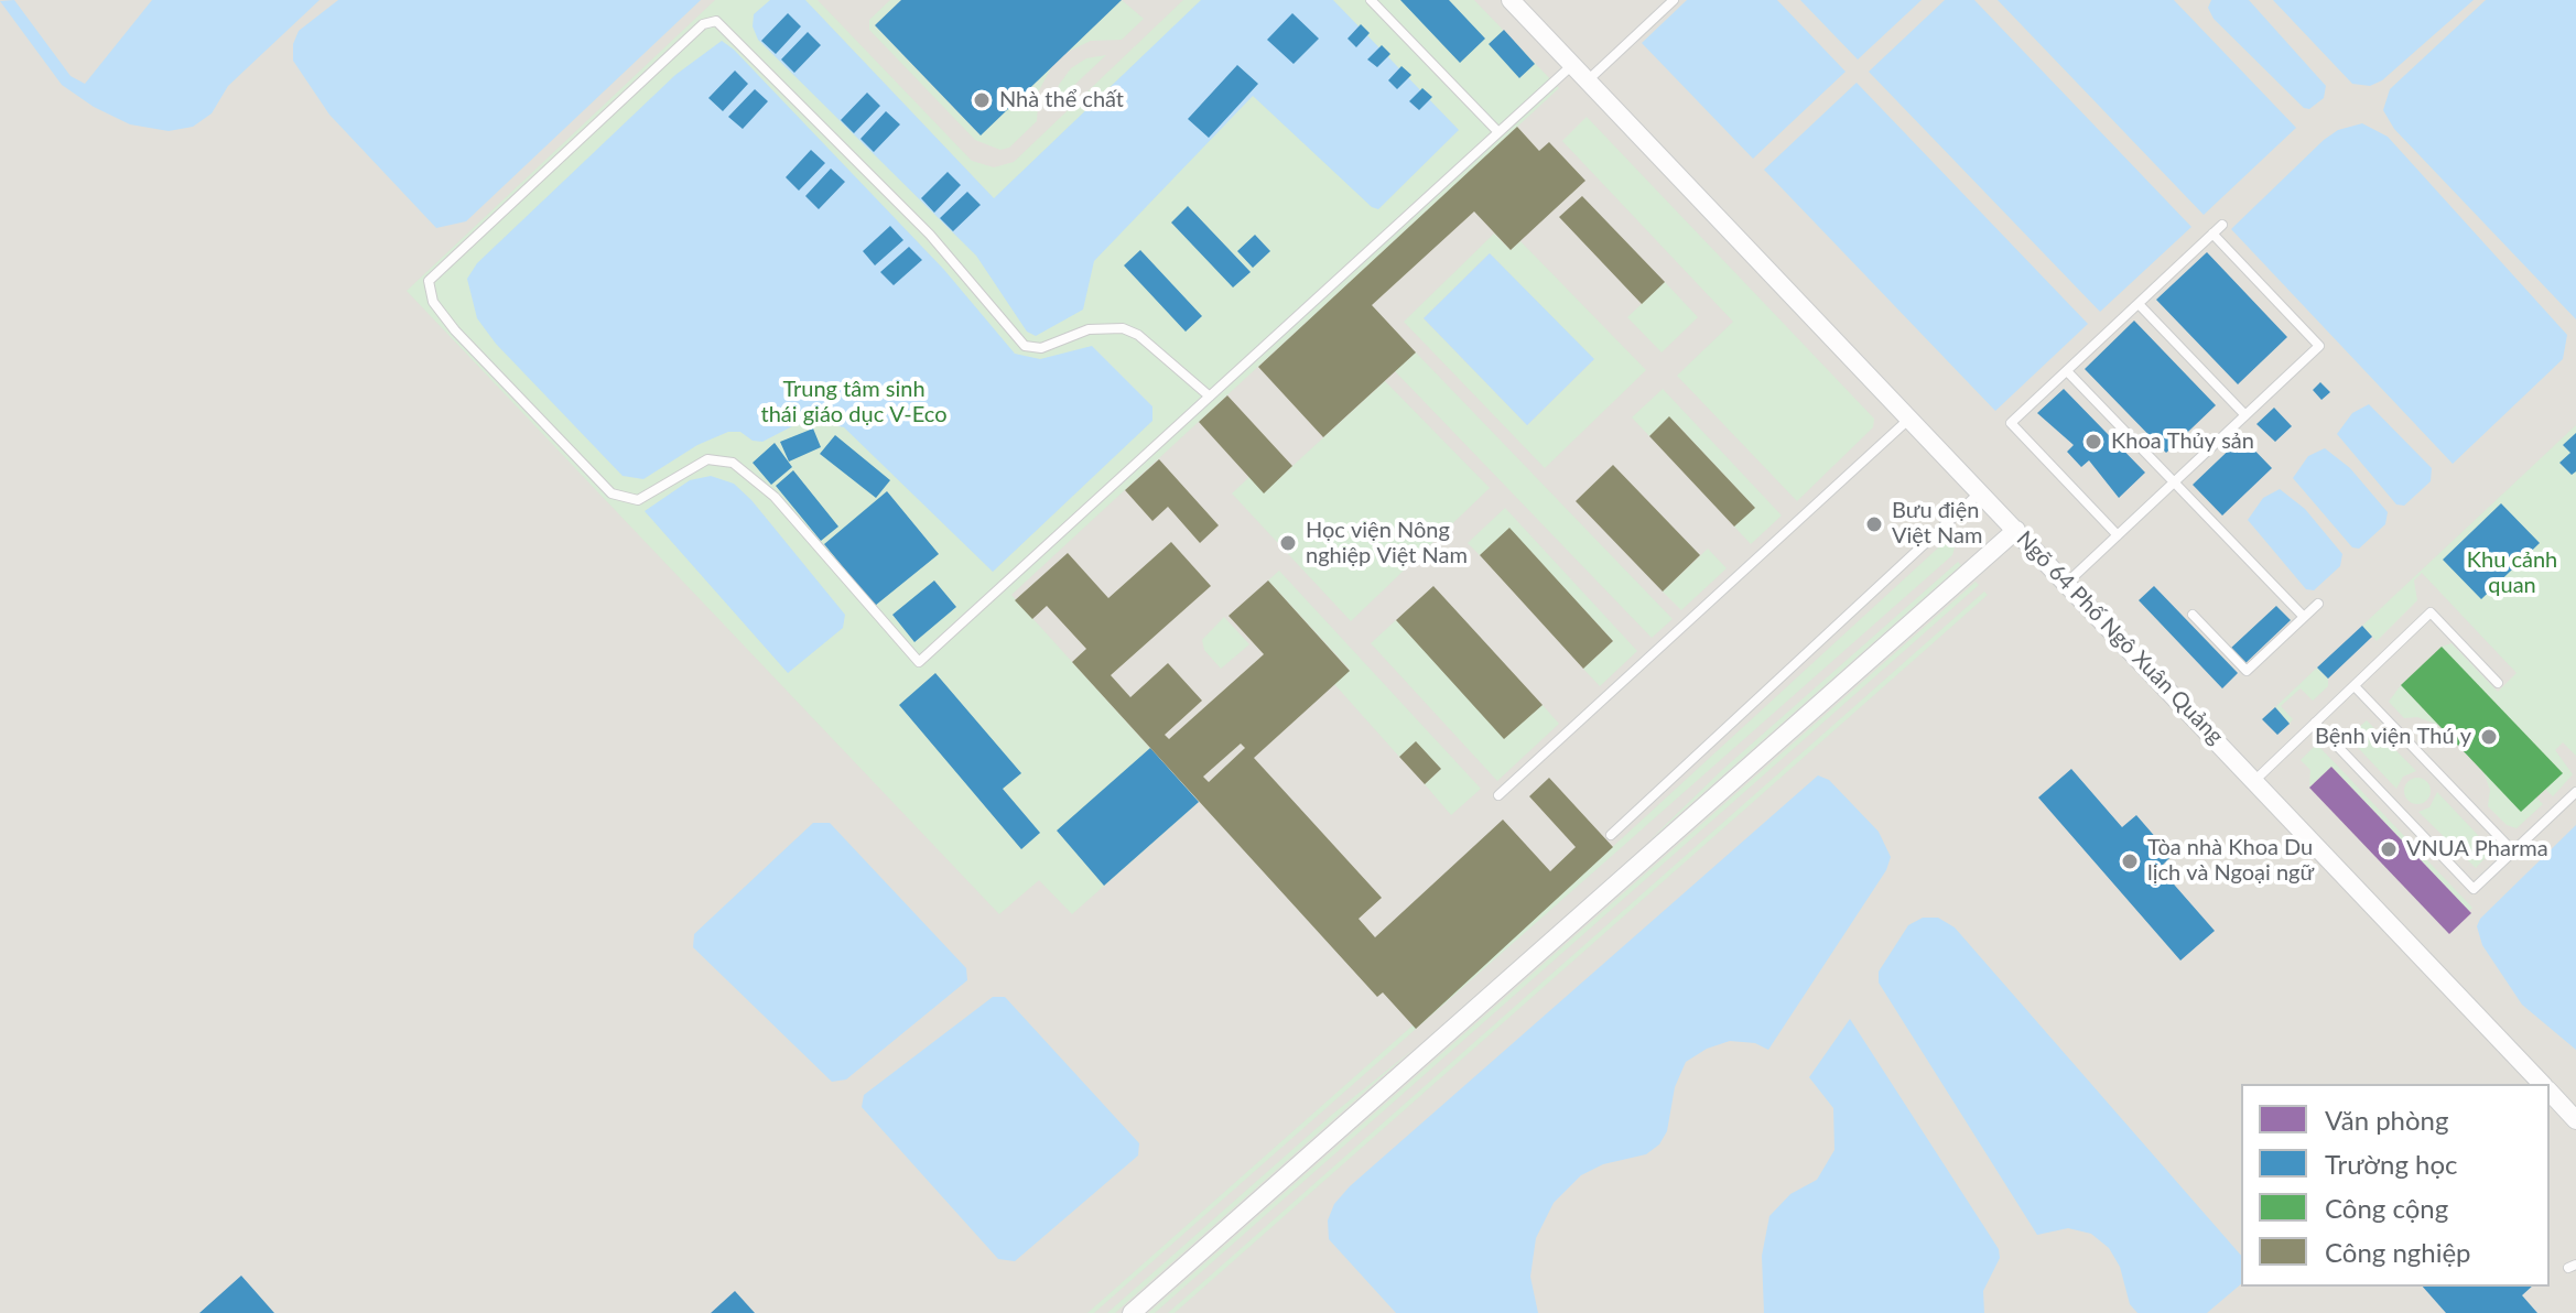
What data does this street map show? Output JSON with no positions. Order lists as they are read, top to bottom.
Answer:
{
  "streets": {
    "street": ["Ngõ 64 Phố Ngô Xuân Quảng"]
  },
  "parks": ["Trung tâm sinh thái giáo dục V-Eco", "Khu cảnh quan"],
  "places": [
    "Nhà thể chất",
    "Khoa Thủy sản",
    "Bưu điện Việt Nam",
    "Học viện Nông nghiệp Việt Nam",
    "Bệnh viện Thú y",
    "VNUA Pharma",
    "Tòa nhà Khoa Du lịch và Ngoại ngữ"
  ],
  "legend": [
    "Văn phòng",
    "Trường học",
    "Công cộng",
    "Công nghiệp"
  ]
}
